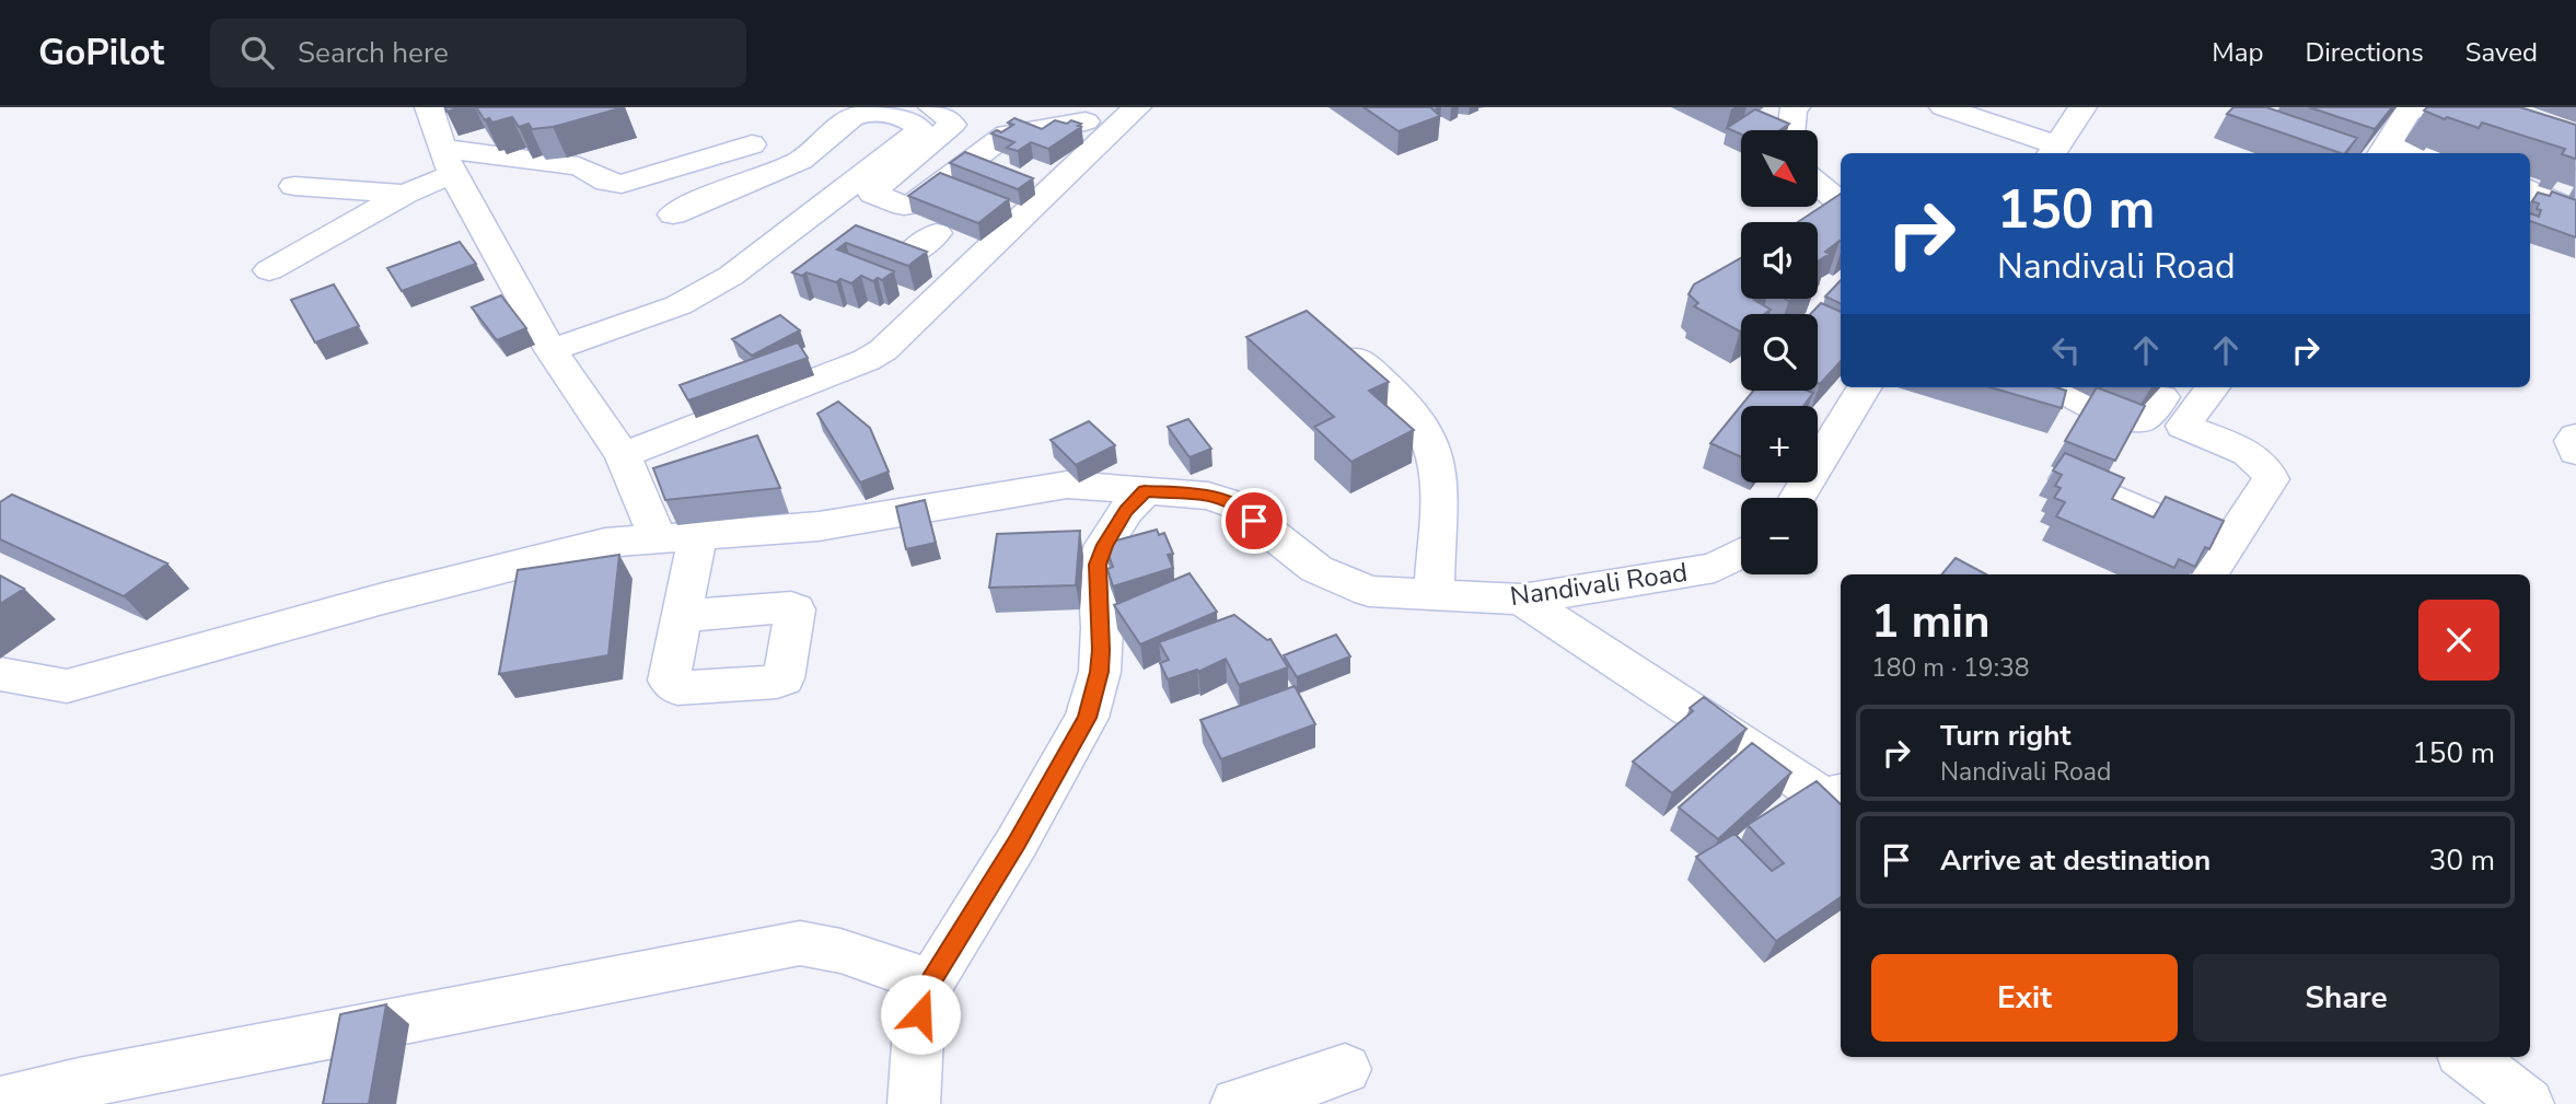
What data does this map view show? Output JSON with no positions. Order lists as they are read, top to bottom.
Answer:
{
  "streets": {
    "street": ["Nandivali Road"]
  },
  "north": "bottom right",
  "page": {
    "header": "GoPilot",
    "search": "Search here",
    "nav": ["Map", "Directions", "Saved"],
    "map_buttons": ["+", "−"],
    "turn": ["150 m", "Nandivali Road"],
    "heading": ["1 min", "180 m · 19:38"],
    "list": [
      {
        "name": "Turn right",
        "note": "Nandivali Road",
        "value": "150 m"
      },
      {
        "name": "Arrive at destination",
        "value": "30 m"
      }
    ],
    "buttons": ["Exit", "Share"]
  }
}
